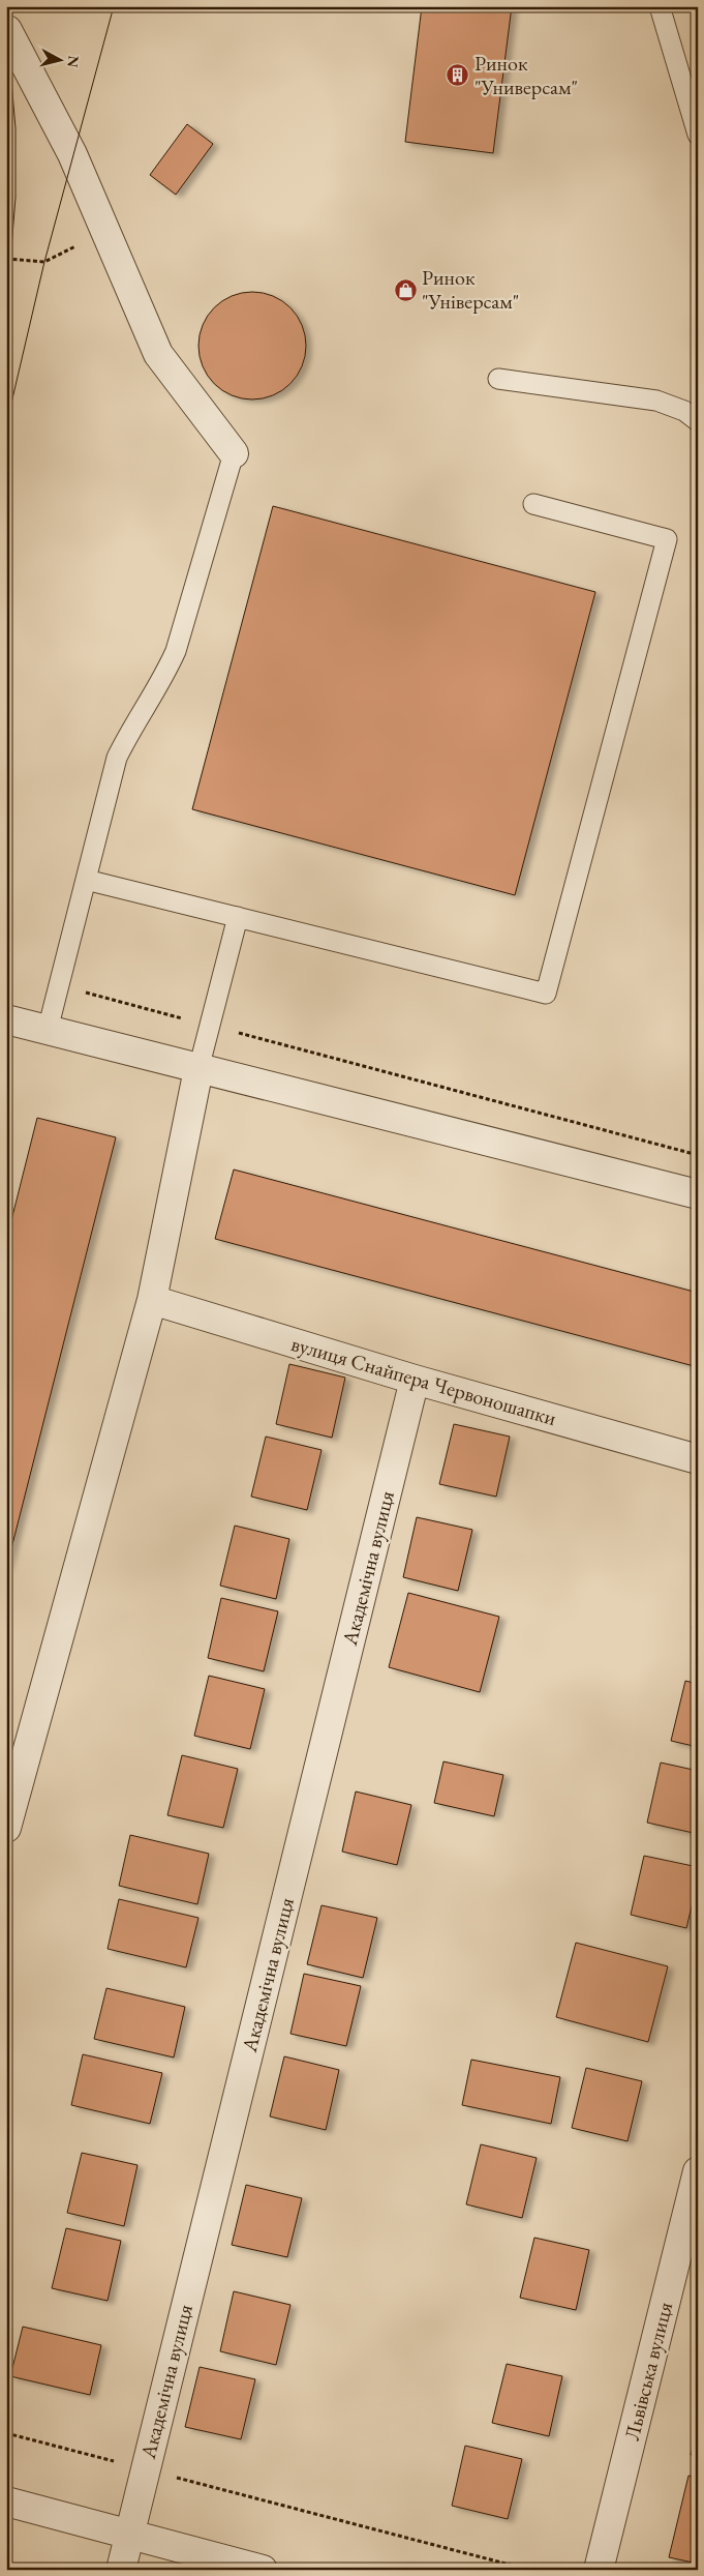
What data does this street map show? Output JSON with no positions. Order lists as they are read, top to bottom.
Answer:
{
  "streets": {
    "street": ["вулиця Снайпера Червоношапки", "Академічна вулиця", "Львівська вулиця"]
  },
  "crossings": [
    ["вулиця Снайпера Червоношапки", "Академічна вулиця"]
  ],
  "places": {
    "building": ["Ринок \"Универсам\""],
    "shop": ["Ринок \"Універсам\""]
  },
  "north": "right"
}
